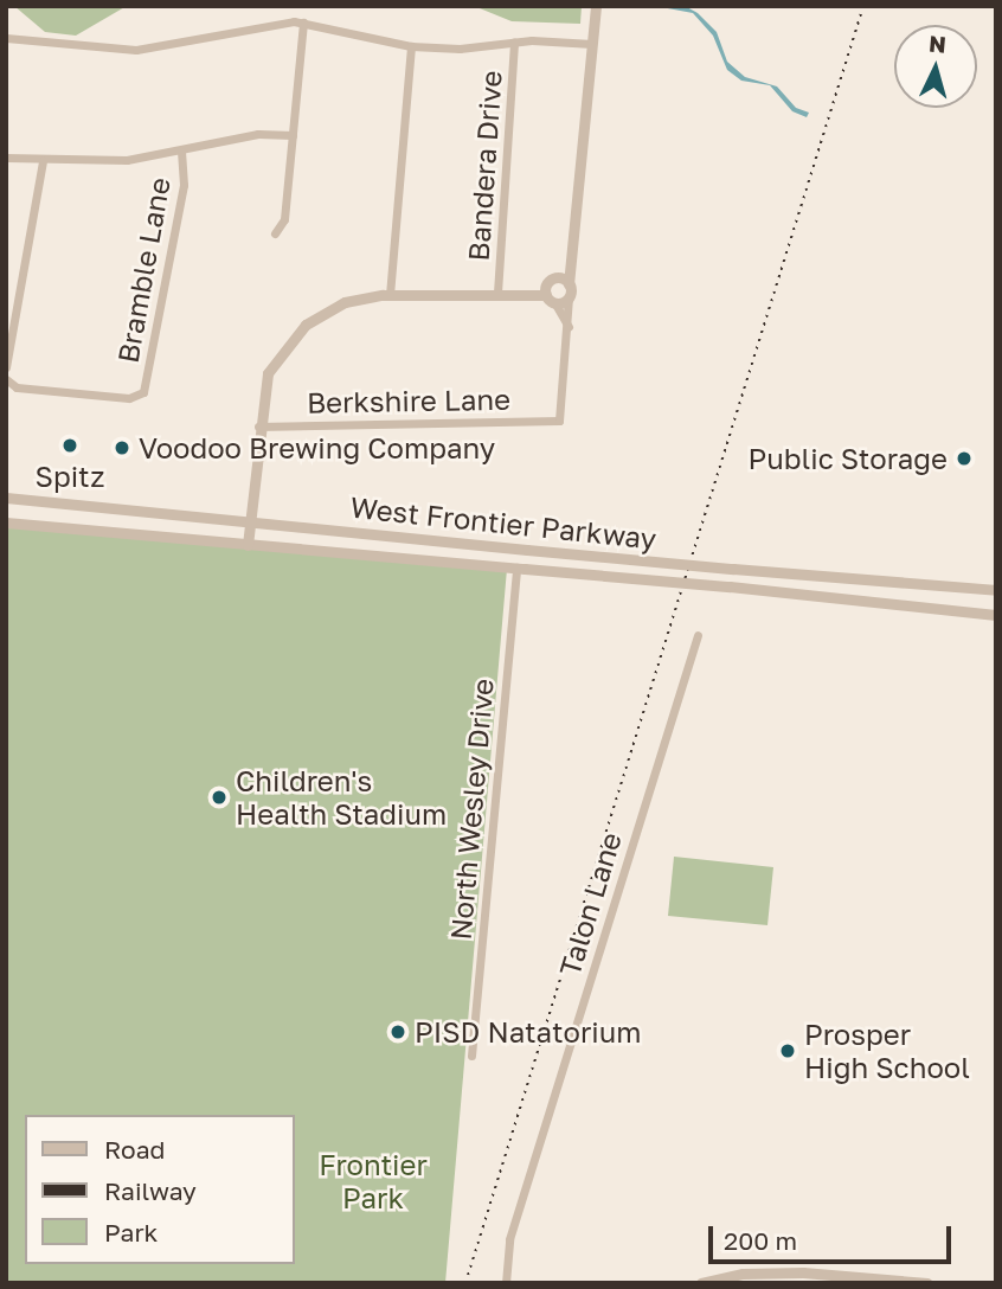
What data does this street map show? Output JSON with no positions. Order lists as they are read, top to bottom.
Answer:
{
  "streets": {
    "street": [
      "Bandera Drive",
      "Bramble Lane",
      "Berkshire Lane",
      "West Frontier Parkway",
      "North Wesley Drive",
      "Talon Lane"
    ]
  },
  "crossings": [
    ["West Frontier Parkway", "North Wesley Drive"]
  ],
  "parks": ["Frontier Park"],
  "places": [
    "Spitz",
    "Voodoo Brewing Company",
    "Public Storage",
    "Children's Health Stadium",
    "PISD Natatorium",
    "Prosper High School"
  ],
  "legend": ["Road", "Railway", "Park"],
  "scale_bar": "200 m",
  "north": "top"
}
